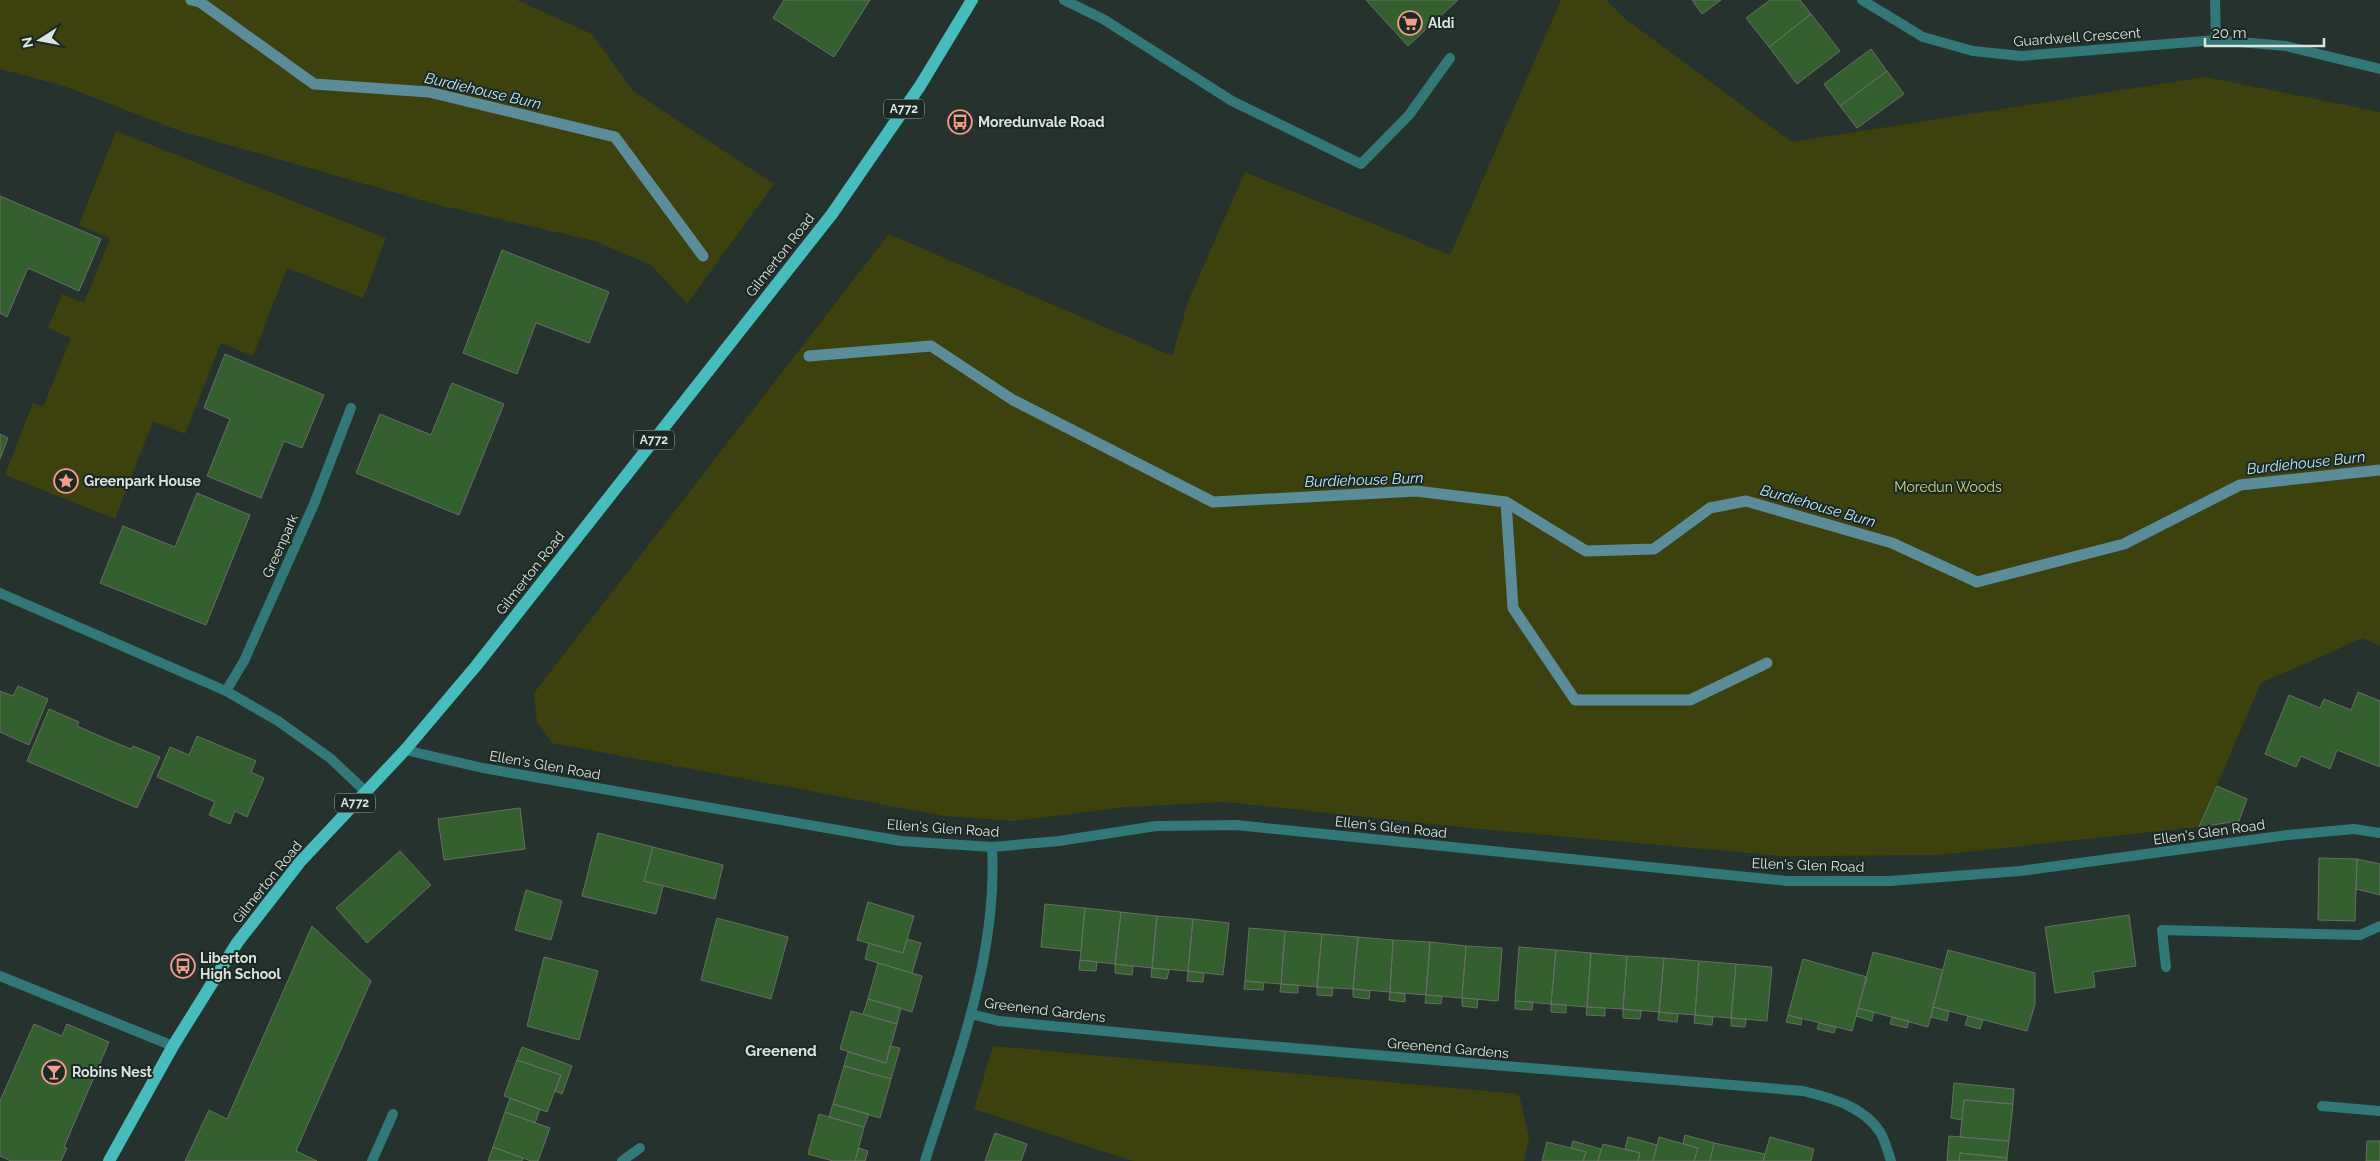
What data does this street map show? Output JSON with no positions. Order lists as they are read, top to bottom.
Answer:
{
  "streets": {
    "main road": ["A772", "Gilmerton Road"],
    "street": [
      "Guardwell Crescent",
      "Greenpark",
      "Ellen's Glen Road",
      "Greenend Gardens"
    ]
  },
  "crossings": [
    ["Gilmerton Road", "Ellen's Glen Road"],
    ["Ellen's Glen Road", "Greenend Gardens"]
  ],
  "districts": ["Greenend"],
  "water": ["Burdiehouse Burn"],
  "parks": ["Moredun Woods"],
  "places": {
    "supermarket": ["Aldi"],
    "bus stop": ["Moredunvale Road", "Liberton High School"],
    "place": ["Greenpark House"],
    "bar": ["Robins Nest"]
  },
  "scale_bar": "20 m",
  "north": "left"
}
